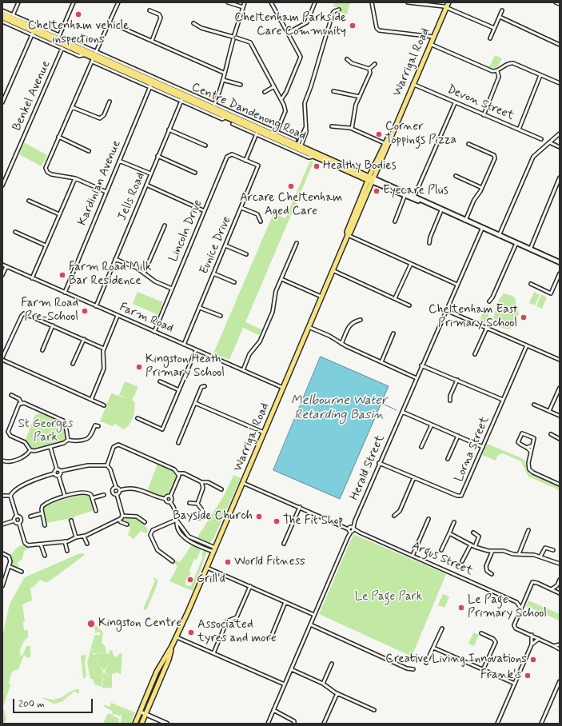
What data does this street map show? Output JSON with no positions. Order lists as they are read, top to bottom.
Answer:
{
  "streets": {
    "main road": ["Warrigal Road", "Centre Dandenong Road"],
    "street": [
      "Benkel Avenue",
      "Devon Street",
      "Kardinian Avenue",
      "Jells Road",
      "Lincoln Drive",
      "Eunice Drive",
      "Farm Road",
      "Lorna Street",
      "Herald Street",
      "Argus Street"
    ]
  },
  "crossings": [
    ["Warrigal Road", "Devon Street"],
    ["Warrigal Road", "Centre Dandenong Road"],
    ["Warrigal Road", "Farm Road"],
    ["Warrigal Road", "Argus Street"],
    ["Benkel Avenue", "Centre Dandenong Road"],
    ["Centre Dandenong Road", "Kardinian Avenue"],
    ["Centre Dandenong Road", "Jells Road"],
    ["Centre Dandenong Road", "Herald Street"],
    ["Kardinian Avenue", "Farm Road"],
    ["Jells Road", "Farm Road"],
    ["Lincoln Drive", "Eunice Drive"],
    ["Lincoln Drive", "Farm Road"],
    ["Eunice Drive", "Farm Road"],
    ["Lorna Street", "Herald Street"],
    ["Herald Street", "Argus Street"]
  ],
  "water": ["Melbourne Water Retarding Basin"],
  "parks": ["St Georges Park", "Le Page Park"],
  "places": [
    "Cheltenham vehicle inspections",
    "Cheltenham Parkside Care Community",
    "Corner Toppings Pizza",
    "Healthy Bodies",
    "Arcare Cheltenham Aged Care",
    "Eyecare Plus",
    "Farm Road Milk Bar Residence",
    "Farm Road Pre-School",
    "Cheltenham East Primary School",
    "Kingston Heath Primary School",
    "Bayside Church",
    "The Fit Shop",
    "World Fitness",
    "Grill'd",
    "Le Page Primary School",
    "Kingston Centre",
    "Associated tyres and more",
    "Creative Living Innovations",
    "Frank's"
  ],
  "scale_bar": "200 m"
}
